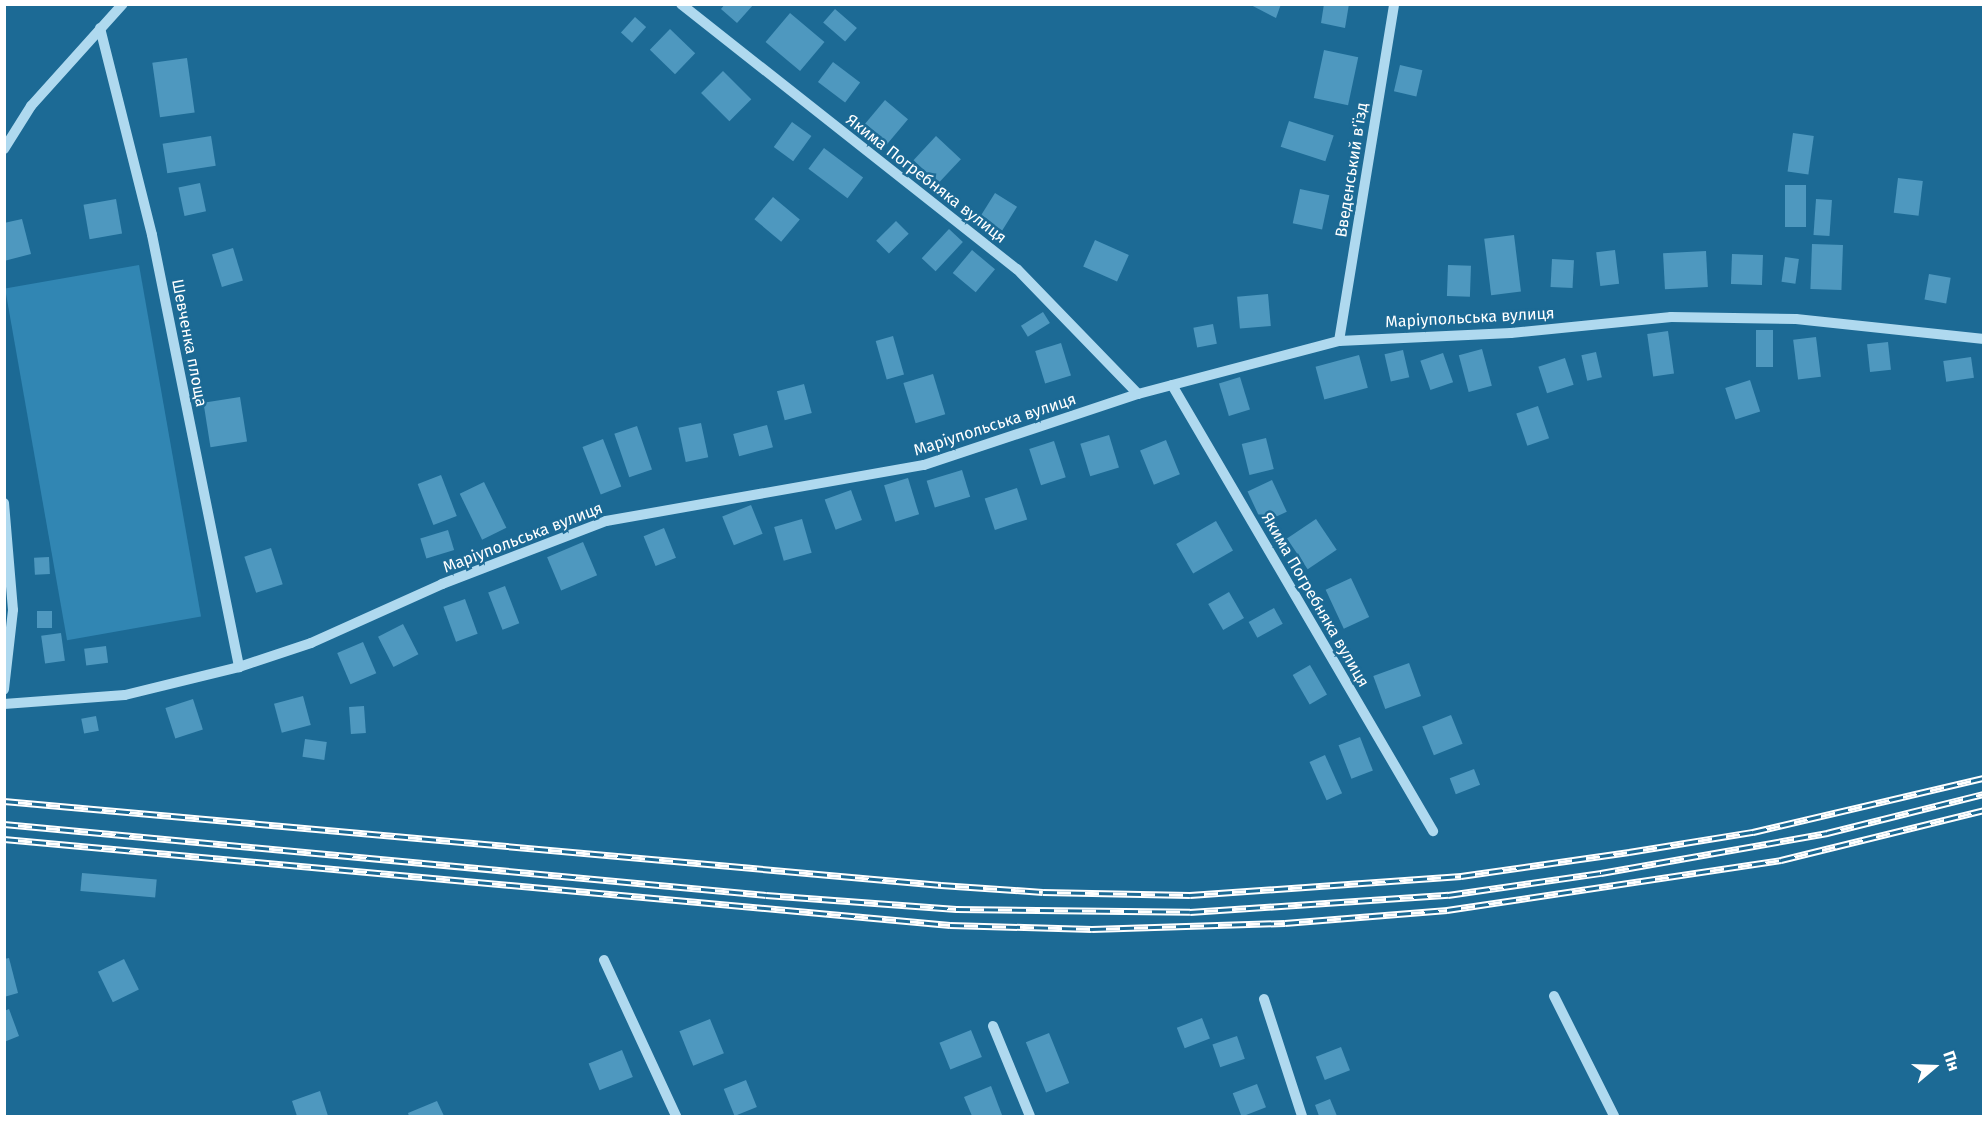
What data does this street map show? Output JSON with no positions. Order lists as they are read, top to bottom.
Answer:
{
  "streets": {
    "street": [
      "Введенський в'їзд",
      "Якима Погребняка вулиця",
      "Маріупольська вулиця",
      "Шевченка площа"
    ]
  },
  "crossings": [
    ["Введенський в'їзд", "Маріупольська вулиця"],
    ["Якима Погребняка вулиця", "Маріупольська вулиця"],
    ["Маріупольська вулиця", "Шевченка площа"]
  ],
  "north": "right"
}
